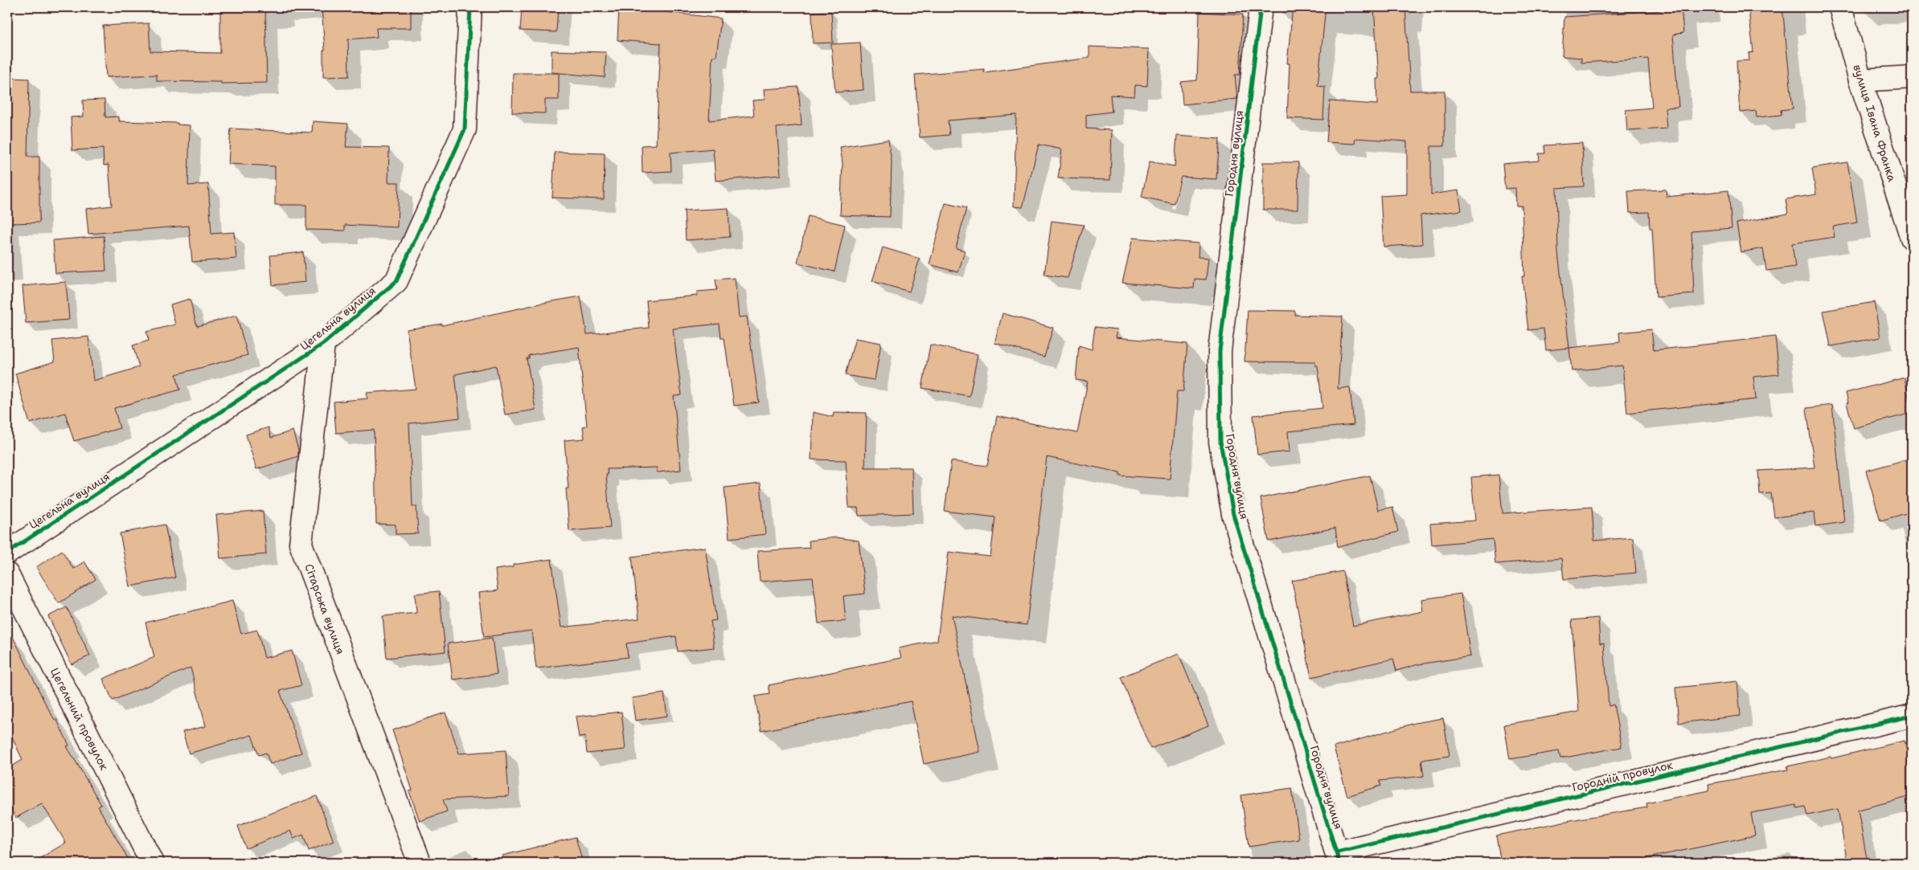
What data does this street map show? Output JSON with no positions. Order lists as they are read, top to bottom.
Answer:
{
  "streets": {
    "street": [
      "вулиця Івана Франка",
      "Городня вулиця",
      "Цегельна вулиця",
      "Сітарська вулиця",
      "Цегельний провулок",
      "Городній провулок"
    ]
  },
  "crossings": [
    ["Городня вулиця", "Городній провулок"],
    ["Цегельна вулиця", "Сітарська вулиця"]
  ]
}
